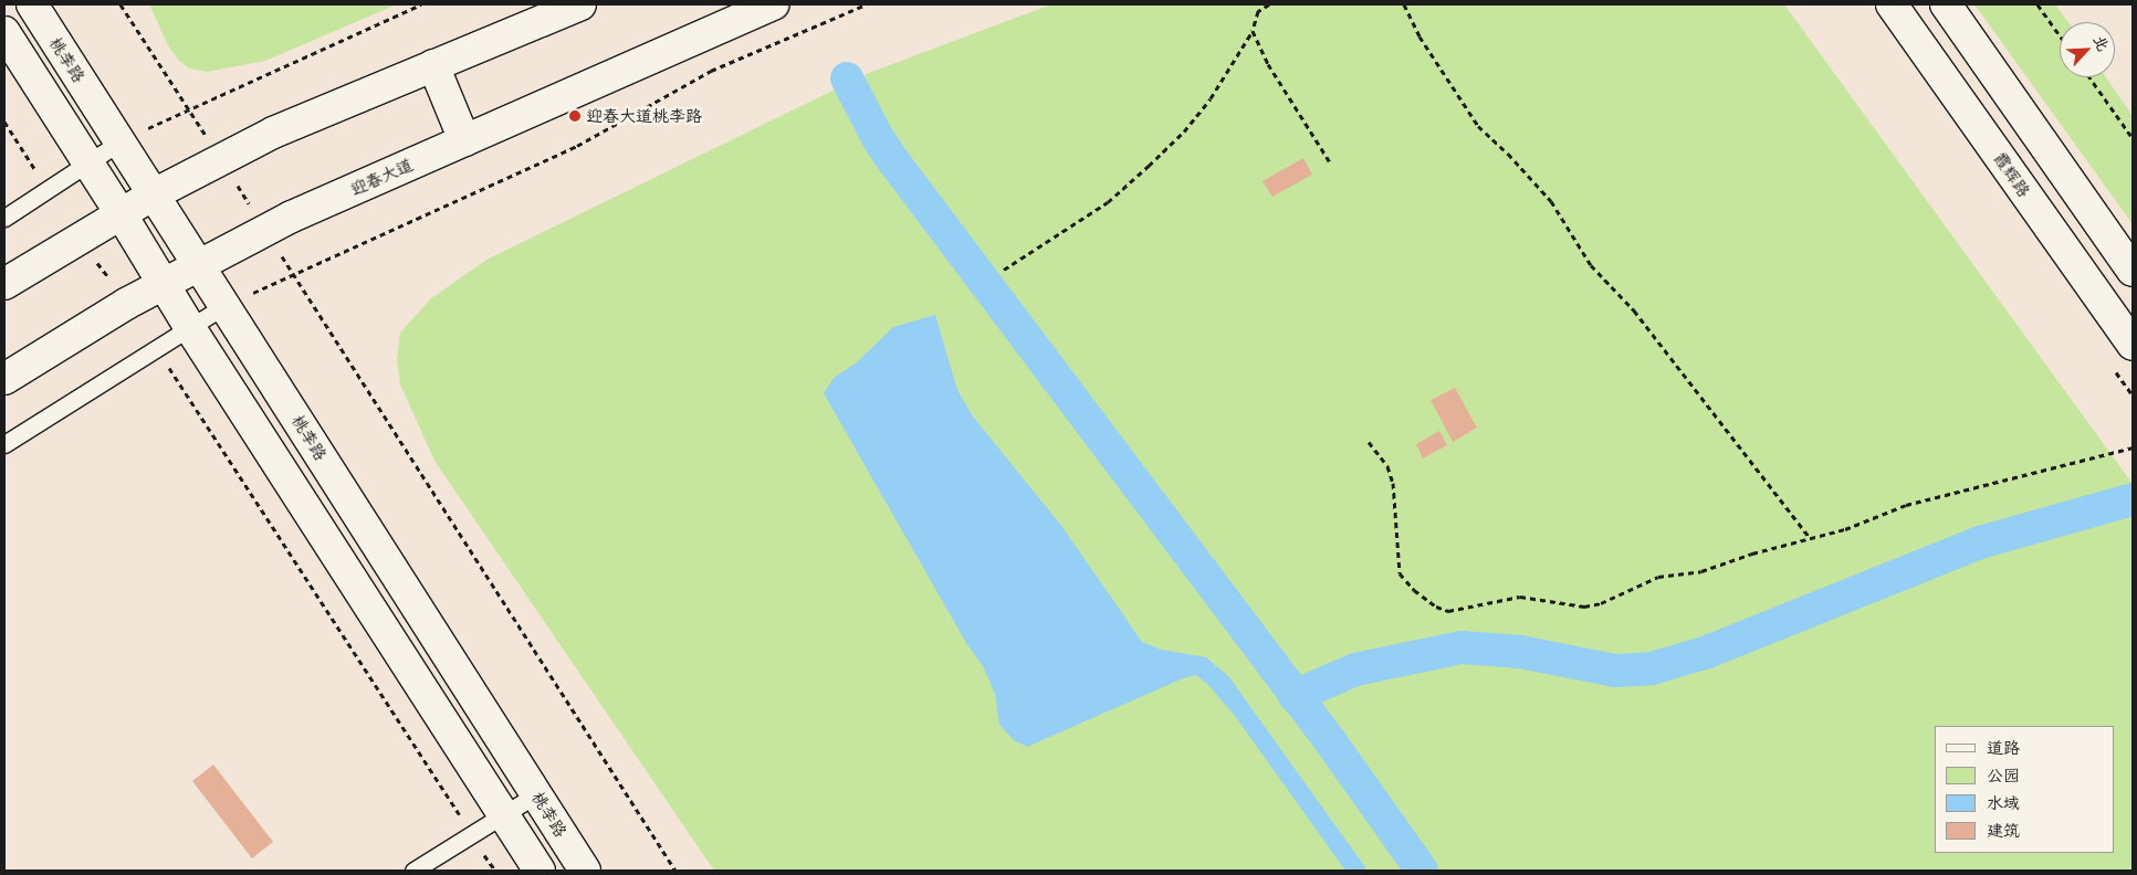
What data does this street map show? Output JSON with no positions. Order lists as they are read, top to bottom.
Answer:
{
  "streets": {
    "main road": ["桃李路", "霞辉路", "迎春大道"]
  },
  "crossings": [
    ["桃李路", "迎春大道"]
  ],
  "places": ["迎春大道桃李路"],
  "legend": [
    "道路",
    "公园",
    "水域",
    "建筑"
  ],
  "north": "top right"
}
